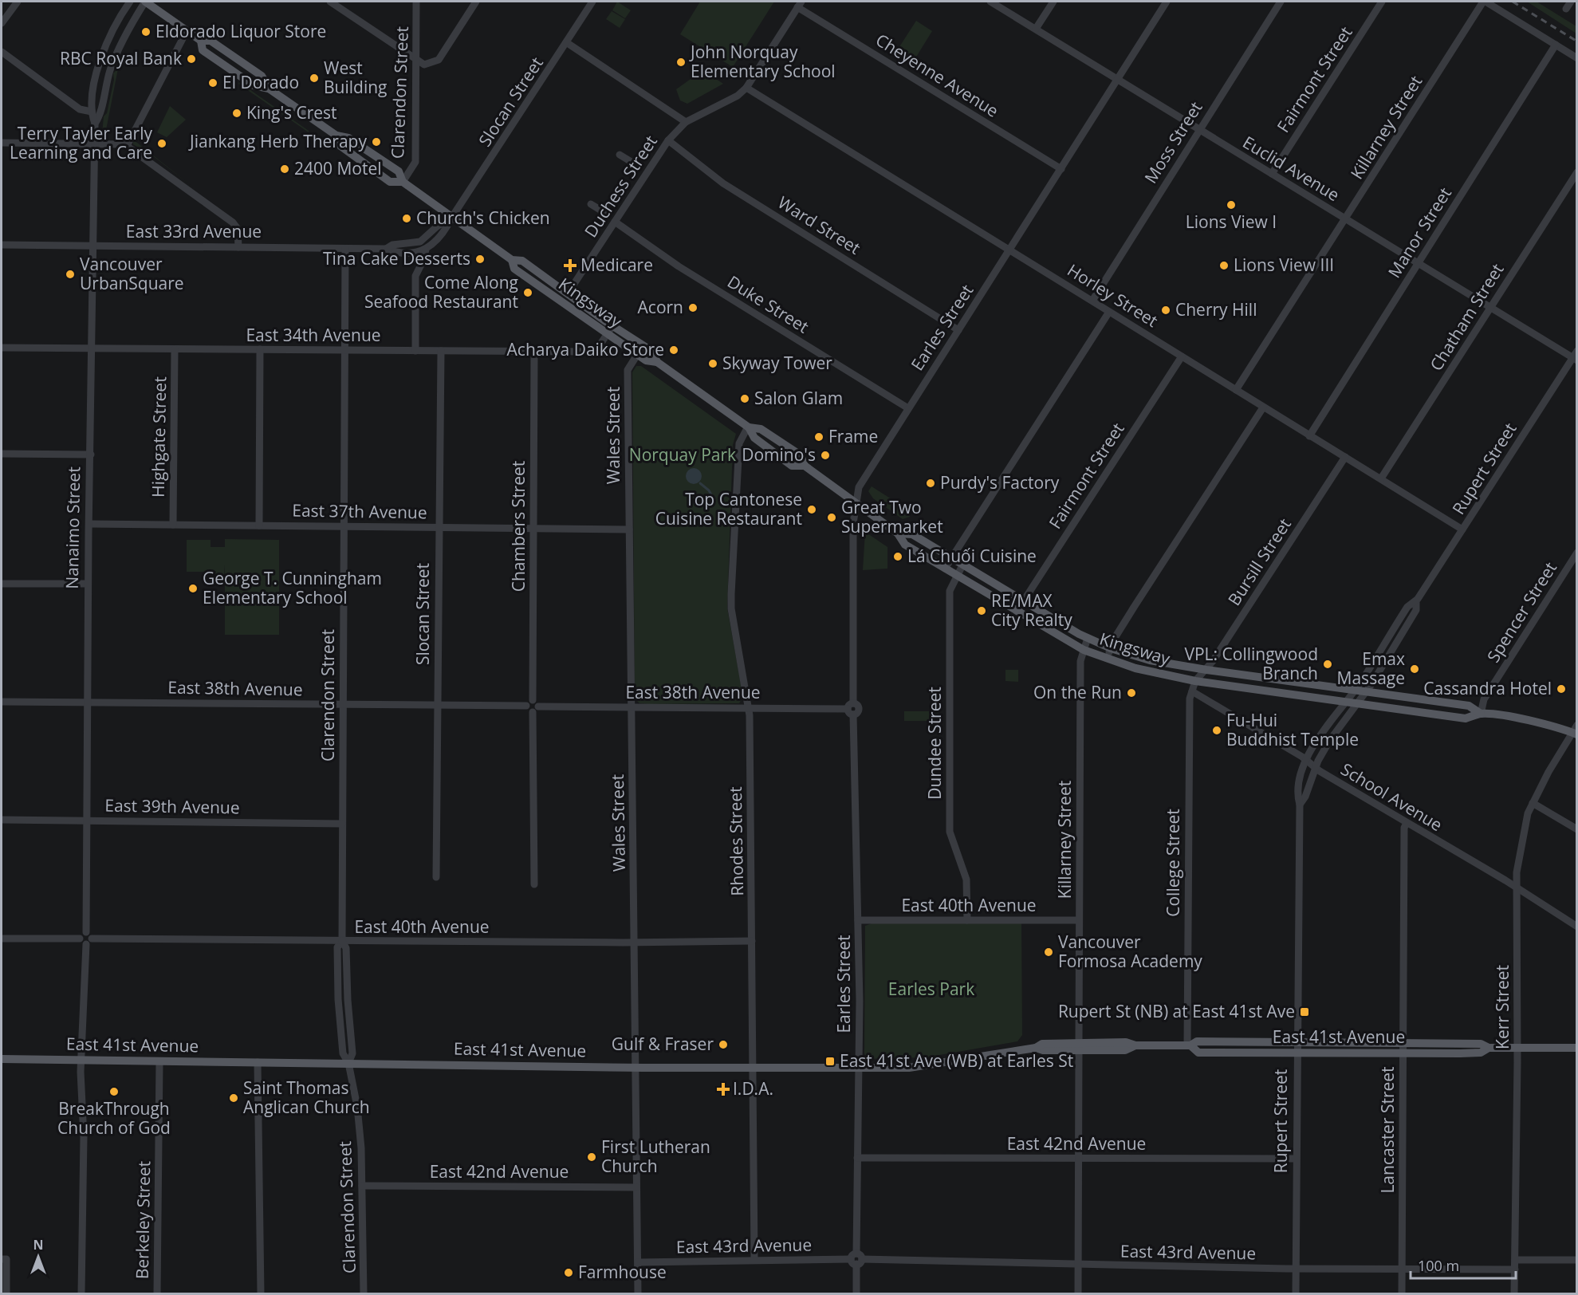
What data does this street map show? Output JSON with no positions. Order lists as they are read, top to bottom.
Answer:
{
  "streets": {
    "main road": ["Kingsway", "East 41st Avenue"],
    "street": [
      "Cheyenne Avenue",
      "Fairmont Street",
      "Clarendon Street",
      "Slocan Street",
      "Killarney Street",
      "Moss Street",
      "Euclid Avenue",
      "Duchess Street",
      "Ward Street",
      "East 33rd Avenue",
      "Manor Street",
      "Horley Street",
      "Duke Street",
      "Chatham Street",
      "Earles Street",
      "East 34th Avenue",
      "Wales Street",
      "Highgate Street",
      "Rupert Street",
      "East 37th Avenue",
      "Chambers Street",
      "Nanaimo Street",
      "Bursill Street",
      "Spencer Street",
      "East 38th Avenue",
      "Dundee Street",
      "School Avenue",
      "East 39th Avenue",
      "Rhodes Street",
      "College Street",
      "East 40th Avenue",
      "Kerr Street",
      "Lancaster Street",
      "East 42nd Avenue",
      "Berkeley Street",
      "East 43rd Avenue"
    ]
  },
  "crossings": [
    ["Cheyenne Avenue", "Duchess Street"],
    ["Cheyenne Avenue", "Earles Street"],
    ["Fairmont Street", "Euclid Avenue"],
    ["Fairmont Street", "Horley Street"],
    ["Fairmont Street", "Kingsway"],
    ["Clarendon Street", "East 33rd Avenue"],
    ["Clarendon Street", "Kingsway"],
    ["Clarendon Street", "East 34th Avenue"],
    ["Clarendon Street", "East 37th Avenue"],
    ["Clarendon Street", "East 38th Avenue"],
    ["Clarendon Street", "East 39th Avenue"],
    ["Clarendon Street", "East 40th Avenue"],
    ["Clarendon Street", "East 41st Avenue"],
    ["Clarendon Street", "East 42nd Avenue"],
    ["Slocan Street", "East 33rd Avenue"],
    ["Slocan Street", "Kingsway"],
    ["Slocan Street", "East 34th Avenue"],
    ["Slocan Street", "East 37th Avenue"],
    ["Slocan Street", "East 38th Avenue"],
    ["Killarney Street", "Euclid Avenue"],
    ["Killarney Street", "Horley Street"],
    ["Killarney Street", "Kingsway"],
    ["Killarney Street", "East 40th Avenue"],
    ["Killarney Street", "East 41st Avenue"],
    ["Killarney Street", "East 42nd Avenue"],
    ["Killarney Street", "East 43rd Avenue"],
    ["Moss Street", "Euclid Avenue"],
    ["Moss Street", "Horley Street"],
    ["Euclid Avenue", "Manor Street"],
    ["Euclid Avenue", "Chatham Street"],
    ["Euclid Avenue", "Earles Street"],
    ["Euclid Avenue", "Rupert Street"],
    ["Duchess Street", "Ward Street"],
    ["Duchess Street", "Horley Street"],
    ["Duchess Street", "Kingsway"],
    ["Duchess Street", "Duke Street"],
    ["Ward Street", "Earles Street"],
    ["East 33rd Avenue", "Nanaimo Street"],
    ["Manor Street", "Horley Street"],
    ["Horley Street", "Chatham Street"],
    ["Horley Street", "Earles Street"],
    ["Horley Street", "Rupert Street"],
    ["Horley Street", "Bursill Street"],
    ["Kingsway", "Earles Street"],
    ["Kingsway", "East 34th Avenue"],
    ["Kingsway", "Wales Street"],
    ["Kingsway", "Rupert Street"],
    ["Kingsway", "Nanaimo Street"],
    ["Kingsway", "Bursill Street"],
    ["Kingsway", "Spencer Street"],
    ["Kingsway", "Dundee Street"],
    ["Kingsway", "Rhodes Street"],
    ["Kingsway", "College Street"],
    ["Kingsway", "Kerr Street"],
    ["Duke Street", "Earles Street"],
    ["Earles Street", "East 38th Avenue"],
    ["Earles Street", "East 40th Avenue"],
    ["Earles Street", "East 41st Avenue"],
    ["Earles Street", "East 42nd Avenue"],
    ["Earles Street", "East 43rd Avenue"],
    ["East 34th Avenue", "Highgate Street"],
    ["East 34th Avenue", "Chambers Street"],
    ["East 34th Avenue", "Nanaimo Street"],
    ["Wales Street", "East 37th Avenue"],
    ["Wales Street", "East 38th Avenue"],
    ["Wales Street", "East 40th Avenue"],
    ["Wales Street", "East 41st Avenue"],
    ["Wales Street", "East 42nd Avenue"],
    ["Wales Street", "East 43rd Avenue"],
    ["Highgate Street", "East 37th Avenue"],
    ["Rupert Street", "School Avenue"],
    ["Rupert Street", "East 41st Avenue"],
    ["Rupert Street", "East 42nd Avenue"],
    ["Rupert Street", "East 43rd Avenue"],
    ["East 37th Avenue", "Chambers Street"],
    ["East 37th Avenue", "Nanaimo Street"],
    ["Chambers Street", "East 38th Avenue"],
    ["Nanaimo Street", "East 38th Avenue"],
    ["Nanaimo Street", "East 39th Avenue"],
    ["Bursill Street", "College Street"],
    ["East 38th Avenue", "Rhodes Street"],
    ["Dundee Street", "East 40th Avenue"],
    ["School Avenue", "College Street"],
    ["School Avenue", "Kerr Street"],
    ["School Avenue", "Lancaster Street"],
    ["Rhodes Street", "East 40th Avenue"],
    ["Rhodes Street", "East 41st Avenue"],
    ["Rhodes Street", "East 43rd Avenue"],
    ["College Street", "East 41st Avenue"],
    ["Kerr Street", "East 41st Avenue"],
    ["Kerr Street", "East 43rd Avenue"],
    ["East 41st Avenue", "Lancaster Street"],
    ["East 41st Avenue", "Berkeley Street"],
    ["Lancaster Street", "East 43rd Avenue"]
  ],
  "parks": ["Norquay Park", "Earles Park"],
  "places": {
    "other": [
      "Eldorado Liquor Store",
      "RBC Royal Bank",
      "John Norquay Elementary School",
      "West Building",
      "El Dorado",
      "King's Crest",
      "Jiankang Herb Therapy",
      "Terry Tayler Early Learning and Care",
      "2400 Motel",
      "Lions View I",
      "Church's Chicken",
      "Tina Cake Desserts",
      "Lions View III",
      "Vancouver UrbanSquare",
      "Come Along Seafood Restaurant",
      "Acorn",
      "Cherry Hill",
      "Acharya Daiko Store",
      "Skyway Tower",
      "Salon Glam",
      "Frame",
      "Domino's",
      "Purdy's Factory",
      "Top Cantonese Cuisine Restaurant",
      "Great Two Supermarket",
      "Lá Chuối Cuisine",
      "George T. Cunningham Elementary School",
      "RE/MAX City Realty",
      "VPL: Collingwood Branch",
      "Emax Massage",
      "Cassandra Hotel",
      "On the Run",
      "Fu-Hui Buddhist Temple",
      "Vancouver Formosa Academy",
      "Gulf & Fraser",
      "BreakThrough Church of God",
      "Saint Thomas Anglican Church",
      "First Lutheran Church",
      "Farmhouse"
    ],
    "health": ["Medicare", "I.D.A."],
    "transit": ["Rupert St (NB) at East 41st Ave", "East 41st Ave (WB) at Earles St"]
  },
  "scale_bar": "100 m",
  "north": "top"
}
